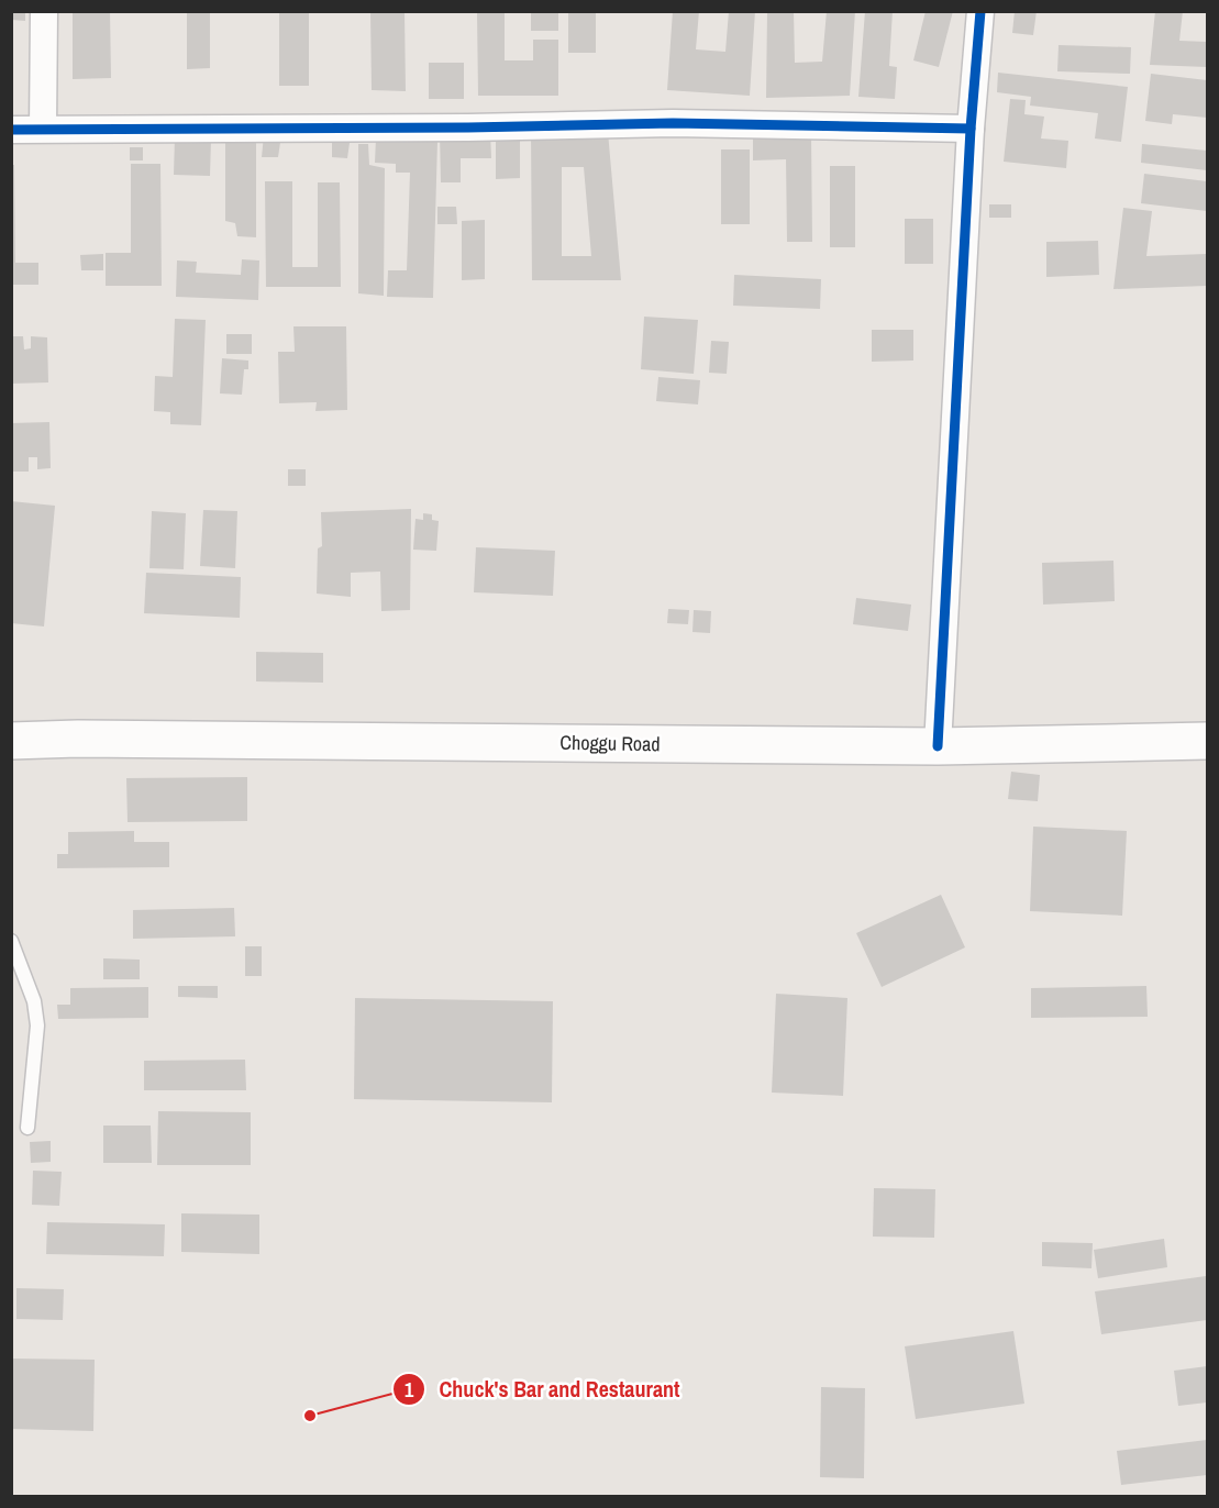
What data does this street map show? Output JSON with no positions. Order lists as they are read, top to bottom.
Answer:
{
  "streets": {
    "main road": ["Choggu Road"]
  },
  "places": ["Chuck's Bar and Restaurant"]
}
